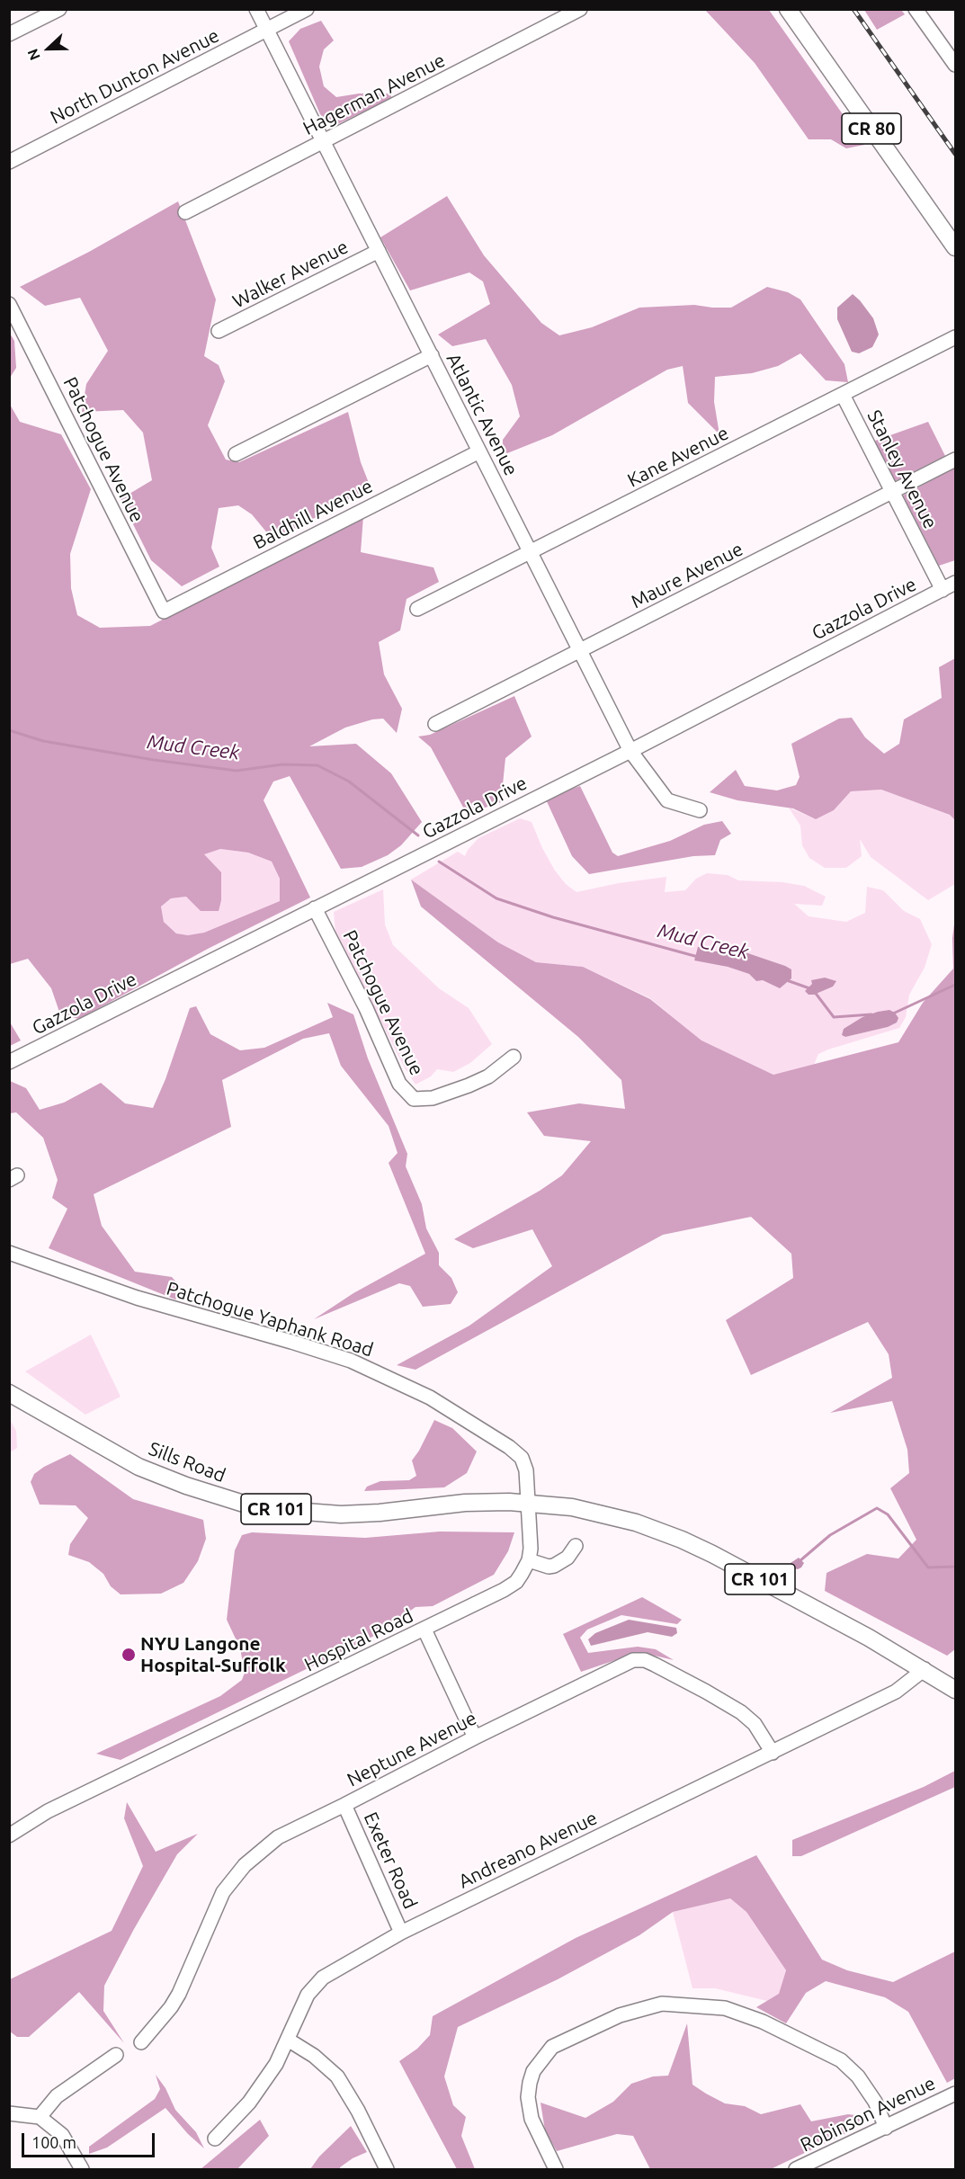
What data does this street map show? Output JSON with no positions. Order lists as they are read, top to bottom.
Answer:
{
  "streets": {
    "main road": ["CR 80", "Sills Road", "CR 101"],
    "street": [
      "North Dunton Avenue",
      "Hagerman Avenue",
      "Walker Avenue",
      "Atlantic Avenue",
      "Patchogue Avenue",
      "Kane Avenue",
      "Stanley Avenue",
      "Baldhill Avenue",
      "Maure Avenue",
      "Gazzola Drive",
      "Patchogue Yaphank Road",
      "Hospital Road",
      "Neptune Avenue",
      "Andreano Avenue",
      "Exeter Road",
      "Robinson Avenue"
    ]
  },
  "crossings": [
    ["North Dunton Avenue", "Atlantic Avenue"],
    ["Hagerman Avenue", "Atlantic Avenue"],
    ["Walker Avenue", "Atlantic Avenue"],
    ["Atlantic Avenue", "Kane Avenue"],
    ["Atlantic Avenue", "Baldhill Avenue"],
    ["Atlantic Avenue", "Maure Avenue"],
    ["Atlantic Avenue", "Gazzola Drive"],
    ["Patchogue Avenue", "Baldhill Avenue"],
    ["Patchogue Avenue", "Gazzola Drive"],
    ["Kane Avenue", "Stanley Avenue"],
    ["Stanley Avenue", "Maure Avenue"],
    ["Stanley Avenue", "Gazzola Drive"],
    ["Patchogue Yaphank Road", "Sills Road"],
    ["Patchogue Yaphank Road", "CR 101"],
    ["Sills Road", "CR 101"],
    ["CR 101", "Andreano Avenue"],
    ["Neptune Avenue", "Andreano Avenue"],
    ["Neptune Avenue", "Exeter Road"],
    ["Andreano Avenue", "Exeter Road"]
  ],
  "water": ["Mud Creek"],
  "places": ["NYU Langone Hospital-Suffolk"],
  "scale_bar": "100 m",
  "north": "left"
}
